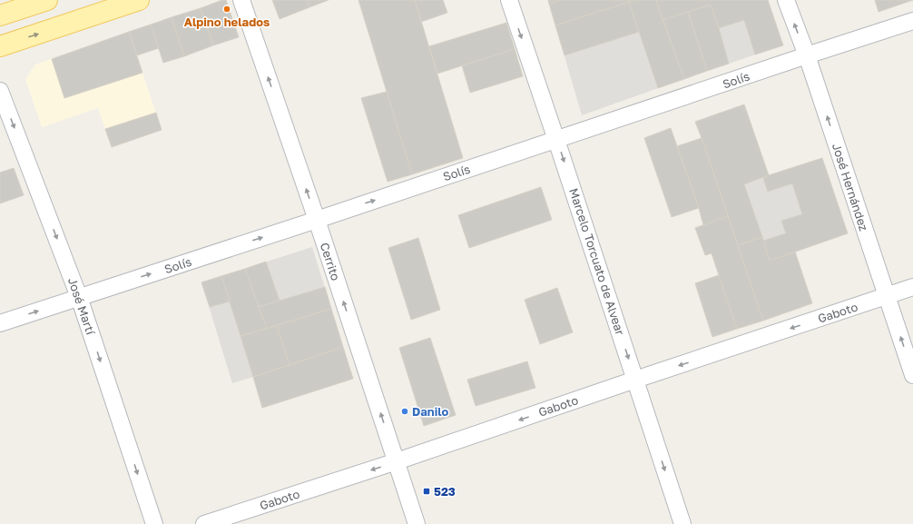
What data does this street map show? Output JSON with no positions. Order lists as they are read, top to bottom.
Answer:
{
  "streets": {
    "street": [
      "Solís",
      "José Hernández",
      "Cerrito",
      "Marcelo Torcuato de Alvear",
      "José Martí",
      "Gaboto"
    ]
  },
  "crossings": [
    ["Solís", "José Hernández"],
    ["Solís", "Cerrito"],
    ["Solís", "Marcelo Torcuato de Alvear"],
    ["Solís", "José Martí"],
    ["José Hernández", "Gaboto"],
    ["Cerrito", "Gaboto"],
    ["Marcelo Torcuato de Alvear", "Gaboto"]
  ],
  "one_way": [
    "Solís",
    "José Hernández",
    "Cerrito",
    "Marcelo Torcuato de Alvear",
    "José Martí",
    "Gaboto"
  ],
  "places": {
    "other": ["Alpino helados", "Danilo"],
    "transit": ["523"]
  }
}
